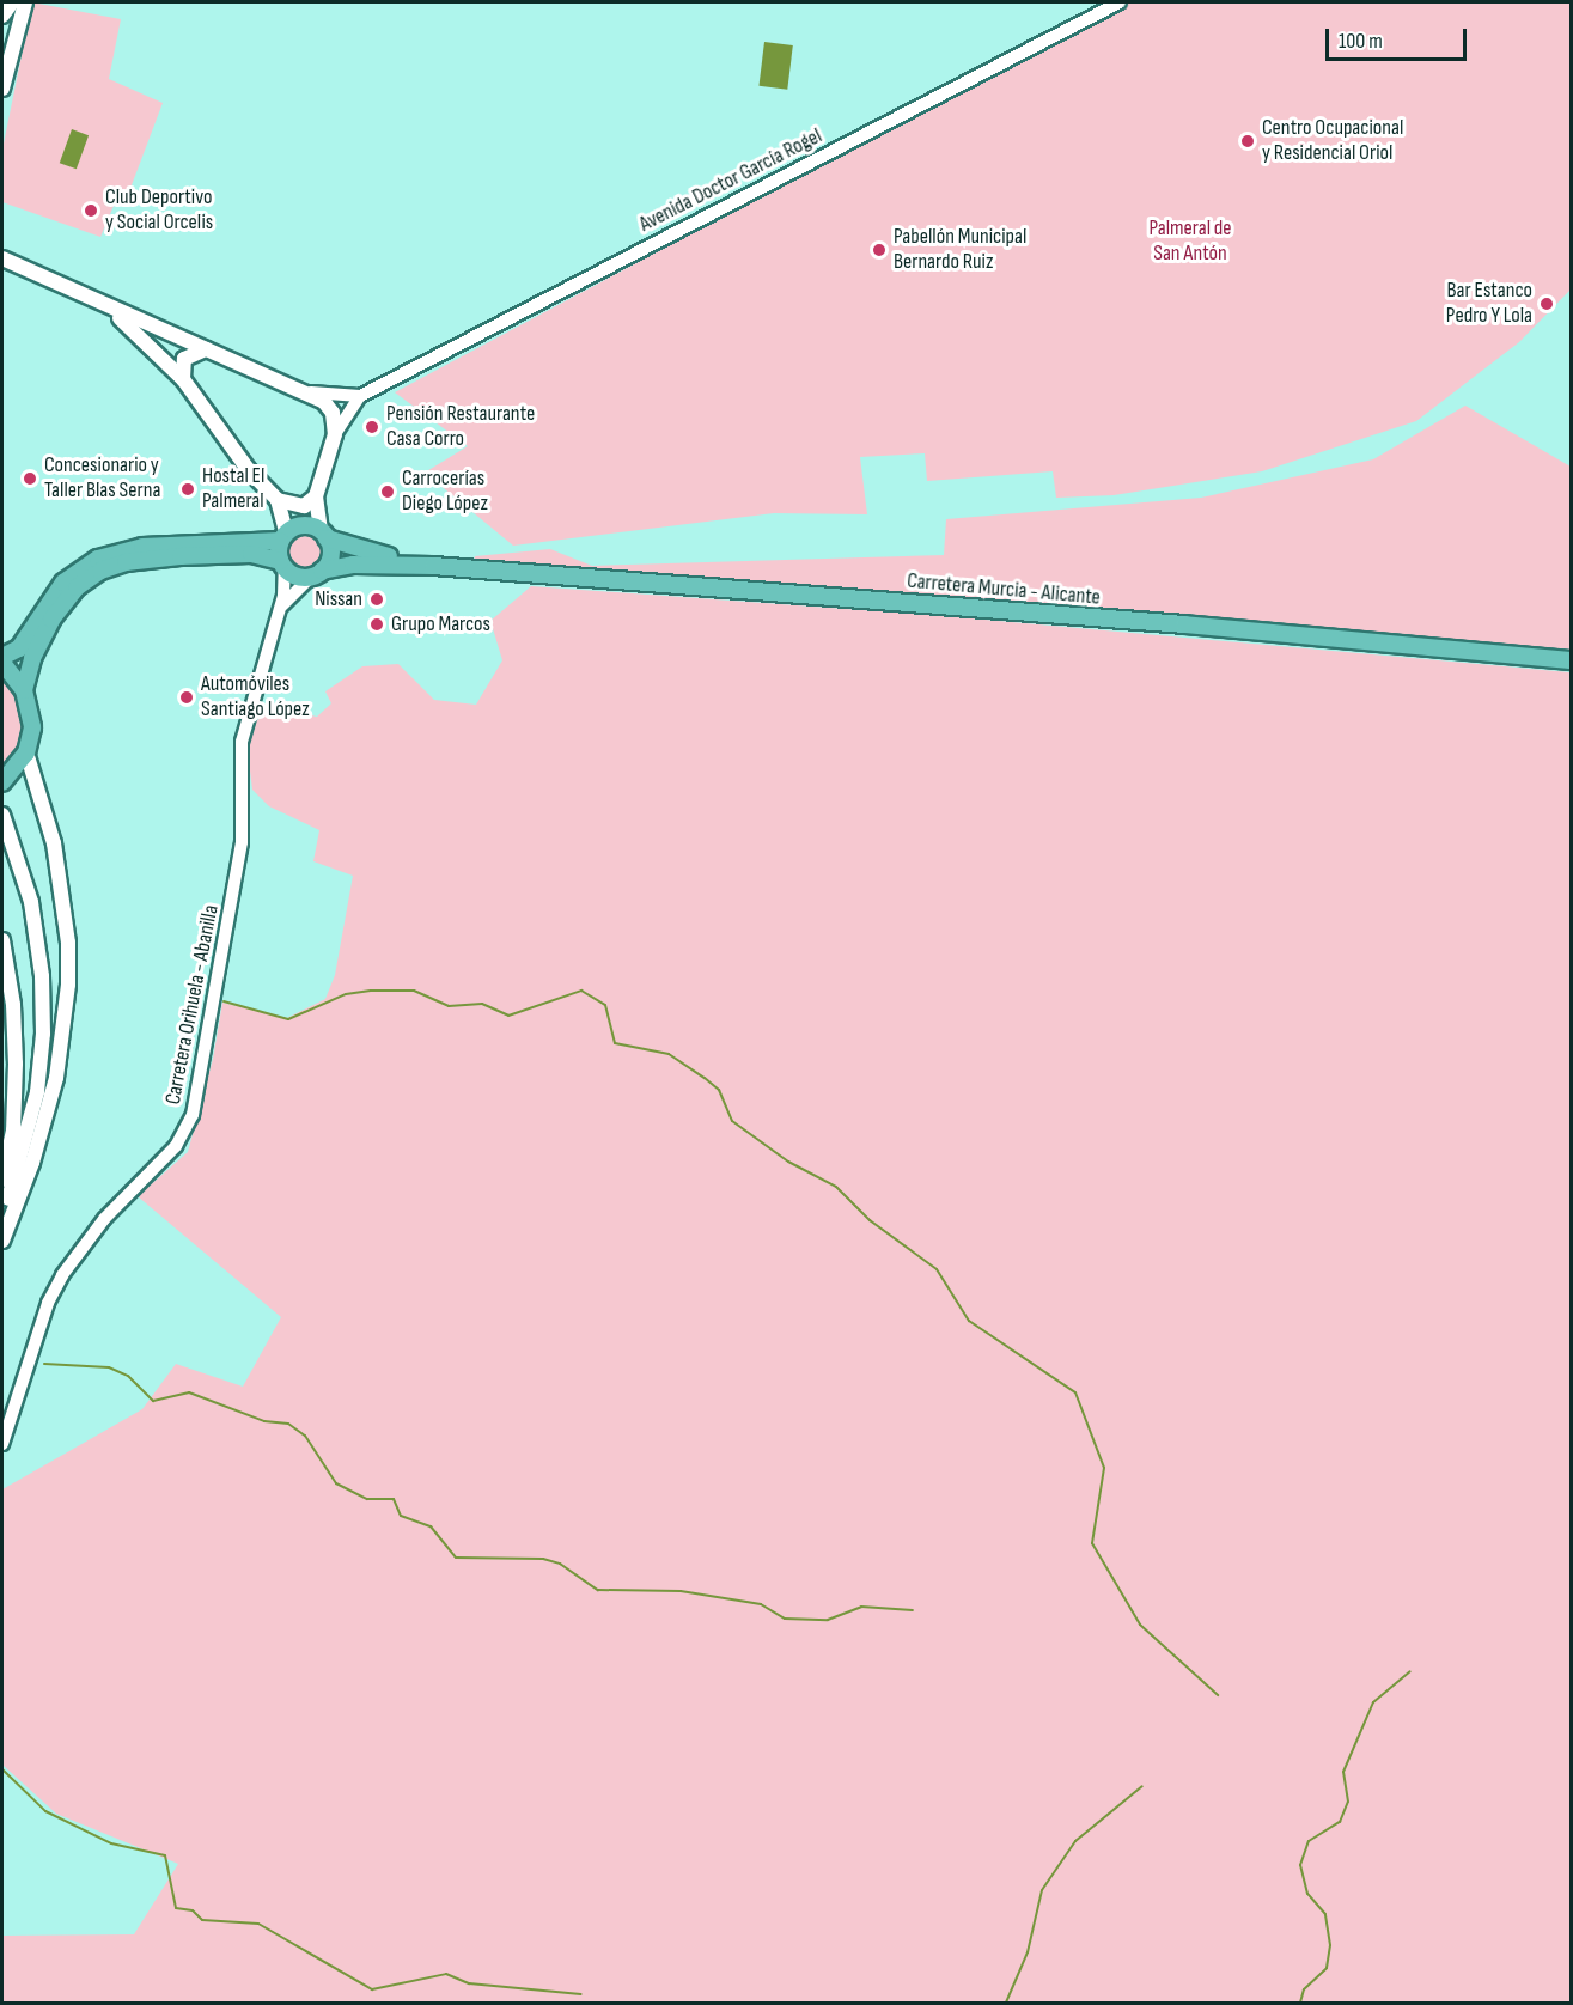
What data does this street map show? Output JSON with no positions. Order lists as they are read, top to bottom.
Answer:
{
  "streets": {
    "highway": ["Carretera Murcia - Alicante"],
    "main road": ["Avenida Doctor García Rogel"],
    "street": ["Carretera Orihuela - Abanilla"]
  },
  "crossings": [
    ["Avenida Doctor García Rogel", "Carretera Murcia - Alicante"],
    ["Avenida Doctor García Rogel", "Carretera Orihuela - Abanilla"],
    ["Carretera Murcia - Alicante", "Carretera Orihuela - Abanilla"]
  ],
  "parks": ["Palmeral de San Antón"],
  "places": [
    "Centro Ocupacional y Residencial Oriol",
    "Club Deportivo y Social Orcelis",
    "Pabellón Municipal Bernardo Ruiz",
    "Bar Estanco Pedro Y Lola",
    "Pensión Restaurante Casa Corro",
    "Concesionario y Taller Blas Serna",
    "Hostal El Palmeral",
    "Carrocerías Diego López",
    "Nissan",
    "Grupo Marcos",
    "Automóviles Santiago López"
  ],
  "scale_bar": "100 m"
}
